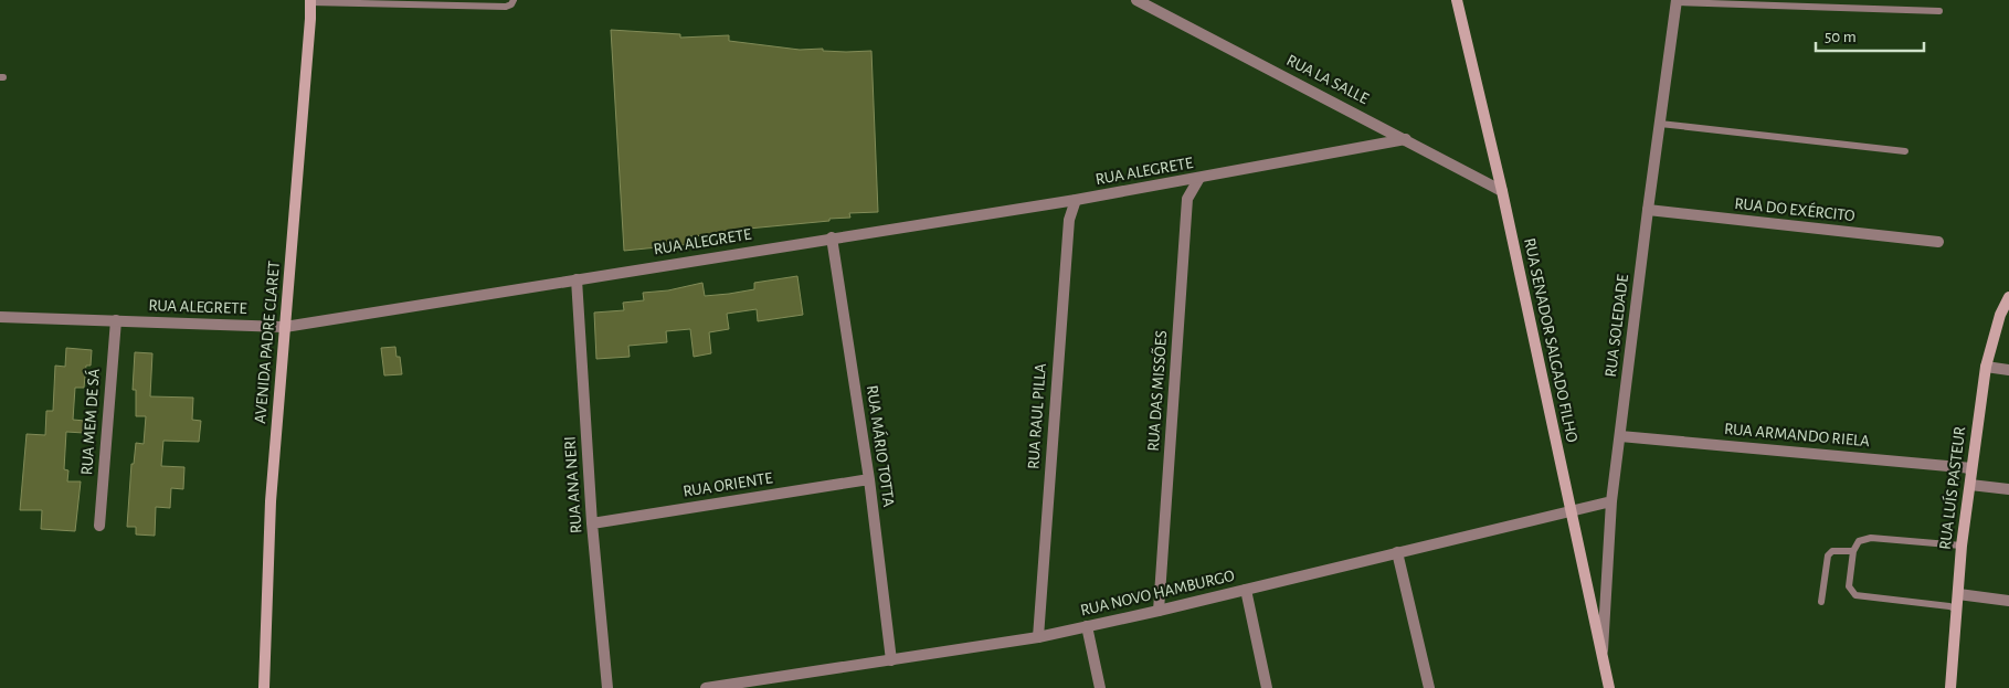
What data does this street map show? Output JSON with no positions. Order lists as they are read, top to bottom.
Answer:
{
  "streets": {
    "main road": ["RUA SENADOR SALGADO FILHO", "AVENIDA PADRE CLARET", "RUA LUÍS PASTEUR"],
    "street": [
      "RUA LA SALLE",
      "RUA ALEGRETE",
      "RUA DO EXÉRCITO",
      "RUA SOLEDADE",
      "RUA DAS MISSÕES",
      "RUA RAUL PILLA",
      "RUA MEM DE SÁ",
      "RUA ARMANDO RIELA",
      "RUA MÁRIO TOTTA",
      "RUA ANA NERI",
      "RUA ORIENTE",
      "RUA NOVO HAMBURGO"
    ]
  },
  "crossings": [
    ["RUA LA SALLE", "RUA ALEGRETE"],
    ["RUA LA SALLE", "RUA SENADOR SALGADO FILHO"],
    ["RUA ALEGRETE", "AVENIDA PADRE CLARET"],
    ["RUA ALEGRETE", "RUA DAS MISSÕES"],
    ["RUA ALEGRETE", "RUA RAUL PILLA"],
    ["RUA ALEGRETE", "RUA MEM DE SÁ"],
    ["RUA ALEGRETE", "RUA MÁRIO TOTTA"],
    ["RUA ALEGRETE", "RUA ANA NERI"],
    ["RUA DO EXÉRCITO", "RUA SOLEDADE"],
    ["RUA SOLEDADE", "RUA SENADOR SALGADO FILHO"],
    ["RUA SOLEDADE", "RUA ARMANDO RIELA"],
    ["RUA SOLEDADE", "RUA NOVO HAMBURGO"],
    ["RUA SENADOR SALGADO FILHO", "RUA NOVO HAMBURGO"],
    ["RUA DAS MISSÕES", "RUA NOVO HAMBURGO"],
    ["RUA RAUL PILLA", "RUA NOVO HAMBURGO"],
    ["RUA ARMANDO RIELA", "RUA LUÍS PASTEUR"],
    ["RUA MÁRIO TOTTA", "RUA ORIENTE"],
    ["RUA MÁRIO TOTTA", "RUA NOVO HAMBURGO"],
    ["RUA ANA NERI", "RUA ORIENTE"]
  ],
  "scale_bar": "50 m"
}
